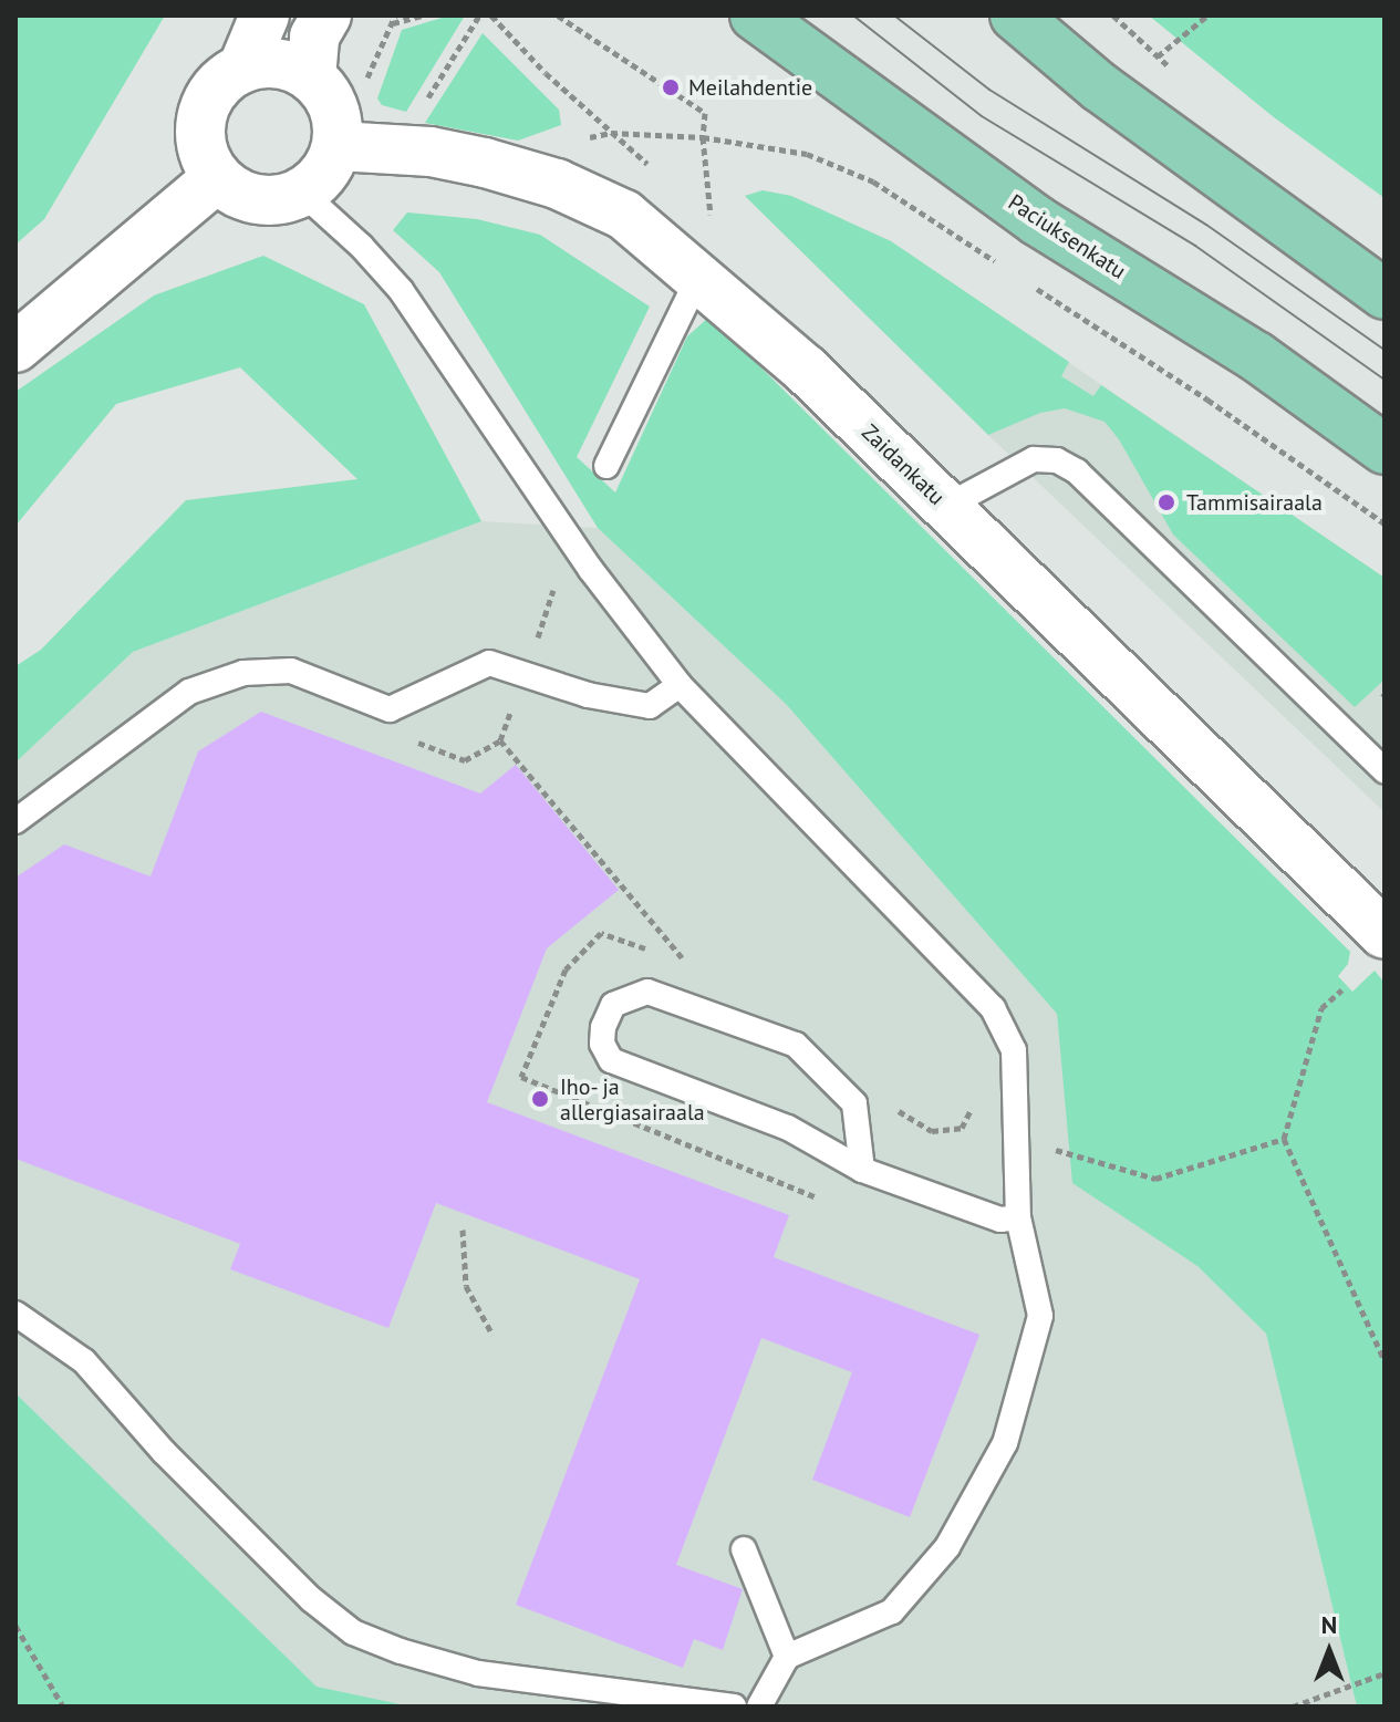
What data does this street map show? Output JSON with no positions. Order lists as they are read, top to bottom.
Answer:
{
  "streets": {
    "main road": ["Paciuksenkatu"],
    "street": ["Zaidankatu"]
  },
  "places": ["Meilahdentie", "Tammisairaala", "Iho- ja allergiasairaala"],
  "north": "top"
}
